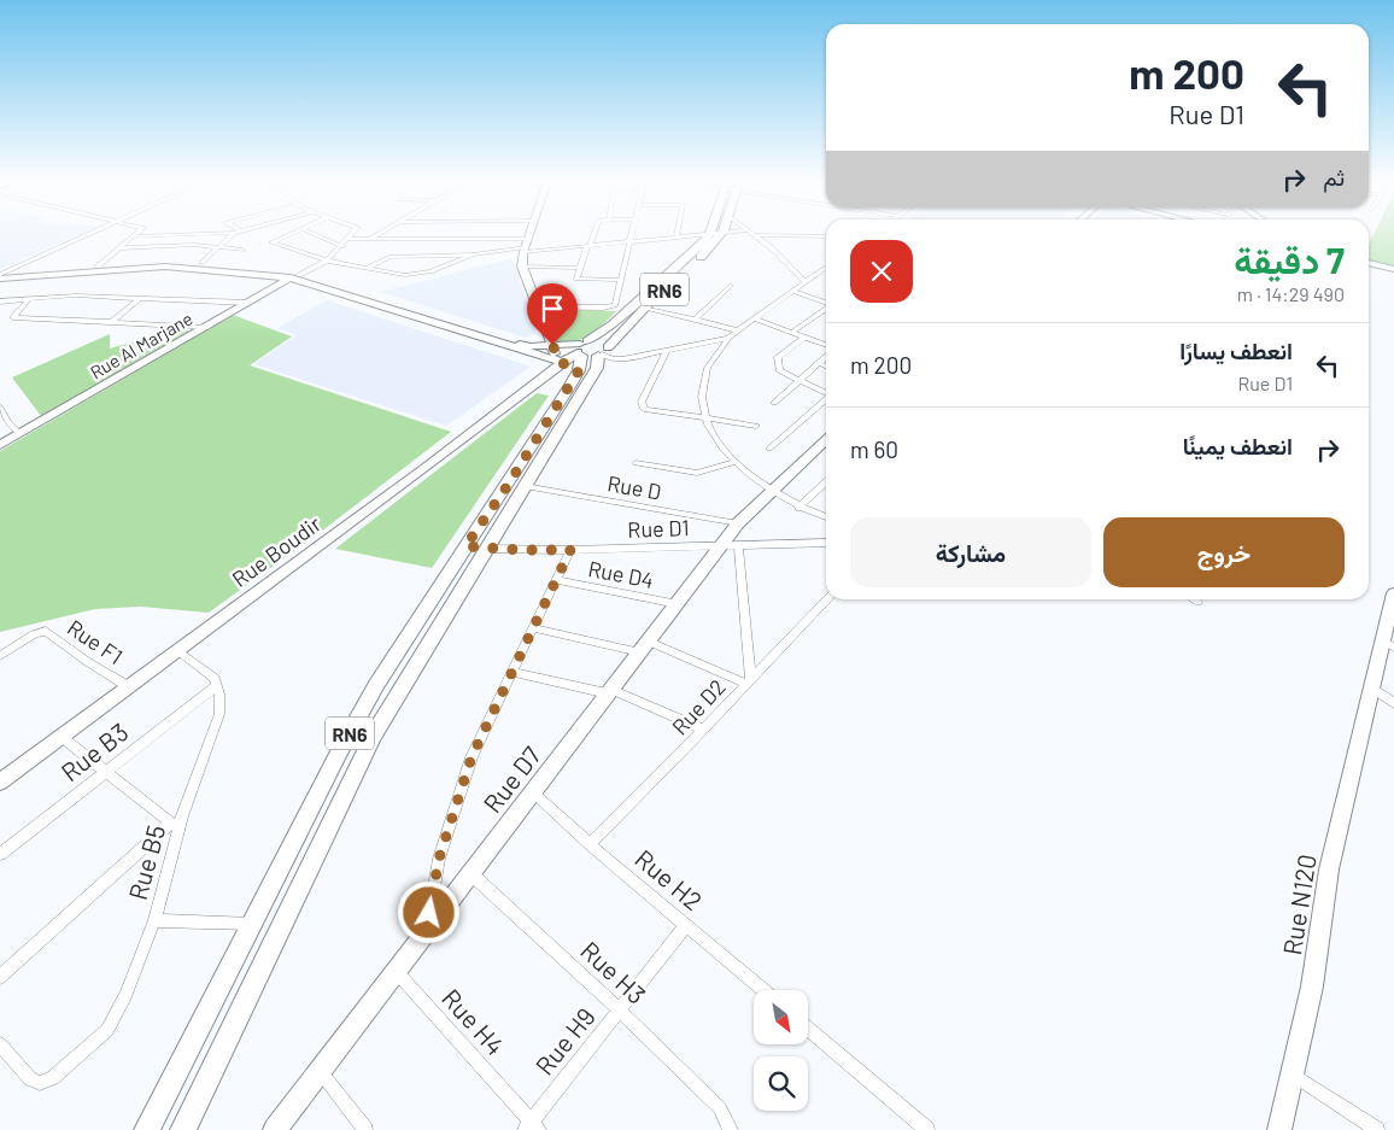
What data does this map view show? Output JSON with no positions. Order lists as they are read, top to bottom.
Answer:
{
  "streets": {
    "main road": [
      "RN6",
      "Rue Al Marjane",
      "Rue Boudir",
      "Rue D7",
      "Rue N120"
    ],
    "street": [
      "Rue D",
      "Rue D1",
      "Rue D4",
      "Rue F1",
      "Rue D2",
      "Rue B3",
      "Rue B5",
      "Rue H2",
      "Rue H3",
      "Rue H4",
      "Rue H9"
    ]
  },
  "crossings": [
    ["RN6", "Rue D"],
    ["RN6", "Rue D1"],
    ["RN6", "Rue Boudir"],
    ["Rue D", "Rue D7"],
    ["Rue D1", "Rue D7"],
    ["Rue Boudir", "Rue F1"],
    ["Rue Boudir", "Rue B5"],
    ["Rue D4", "Rue D7"],
    ["Rue D2", "Rue H2"],
    ["Rue B3", "Rue B5"],
    ["Rue D7", "Rue H2"],
    ["Rue D7", "Rue H3"],
    ["Rue D7", "Rue H4"],
    ["Rue H2", "Rue H9"],
    ["Rue H3", "Rue H9"],
    ["Rue H4", "Rue H9"]
  ],
  "north": "bottom right",
  "page": {
    "turn": ["200 m", "Rue D1"],
    "then": "ثم",
    "heading": ["7 دقيقة", "490 m · 14:29"],
    "list": [
      {
        "name": "انعطف يسارًا",
        "note": "Rue D1",
        "value": "200 m"
      },
      {
        "name": "انعطف يمينًا",
        "value": "60 m"
      }
    ],
    "buttons": ["خروج", "مشاركة"]
  }
}
